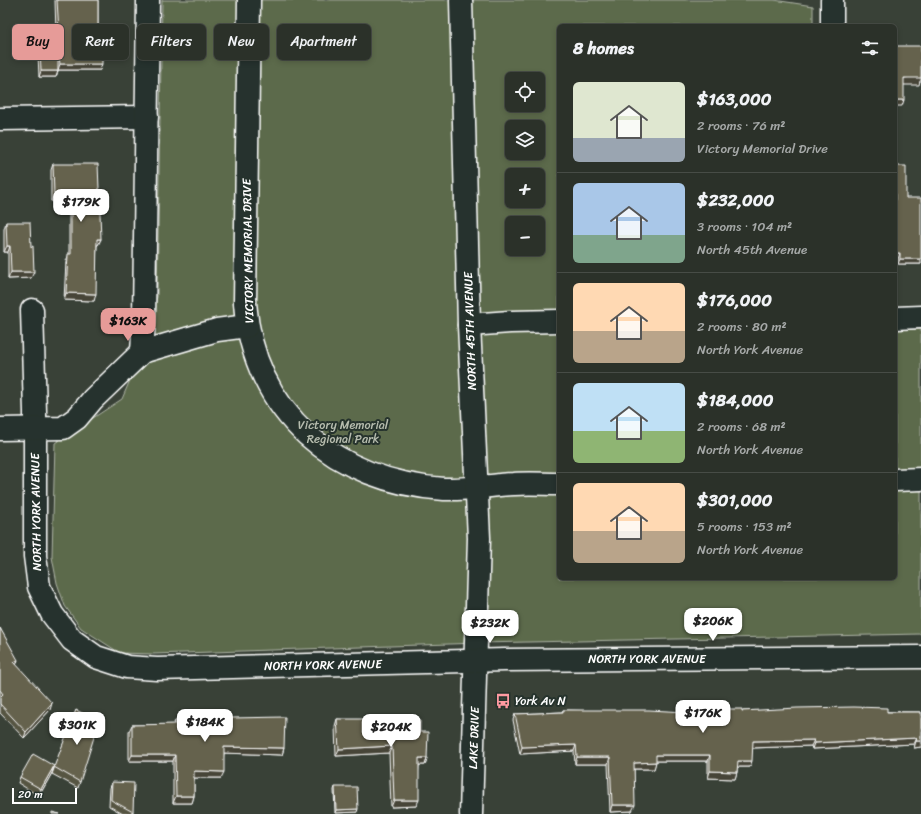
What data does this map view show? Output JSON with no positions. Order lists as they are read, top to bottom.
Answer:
{
  "streets": {
    "street": [
      "VICTORY MEMORIAL DRIVE",
      "NORTH 45TH AVENUE",
      "NORTH YORK AVENUE",
      "LAKE DRIVE"
    ]
  },
  "crossings": [
    ["VICTORY MEMORIAL DRIVE", "NORTH 45TH AVENUE"],
    ["NORTH 45TH AVENUE", "NORTH YORK AVENUE"],
    ["NORTH 45TH AVENUE", "LAKE DRIVE"],
    ["NORTH YORK AVENUE", "LAKE DRIVE"]
  ],
  "parks": ["Victory Memorial Regional Park"],
  "places": {
    "bus stop": ["York Av N"]
  },
  "scale_bar": "20 m",
  "page": {
    "chip": [
      "Buy",
      "Rent",
      "Filters",
      "New",
      "Apartment"
    ],
    "heading": "8 homes",
    "map_buttons": ["+", "−"],
    "list": [
      {
        "name": "$163,000",
        "note": "2 rooms · 76 m² · Victory Memorial Drive"
      },
      {
        "name": "$232,000",
        "note": "3 rooms · 104 m² · North 45th Avenue"
      },
      {
        "name": "$176,000",
        "note": "2 rooms · 80 m² · North York Avenue"
      },
      {
        "name": "$184,000",
        "note": "2 rooms · 68 m² · North York Avenue"
      },
      {
        "name": "$301,000",
        "note": "5 rooms · 153 m² · North York Avenue"
      }
    ],
    "price": [
      "$179K",
      "$163K",
      "$206K",
      "$232K",
      "$176K",
      "$184K",
      "$301K",
      "$204K"
    ],
    "scale": "20 m"
  }
}
